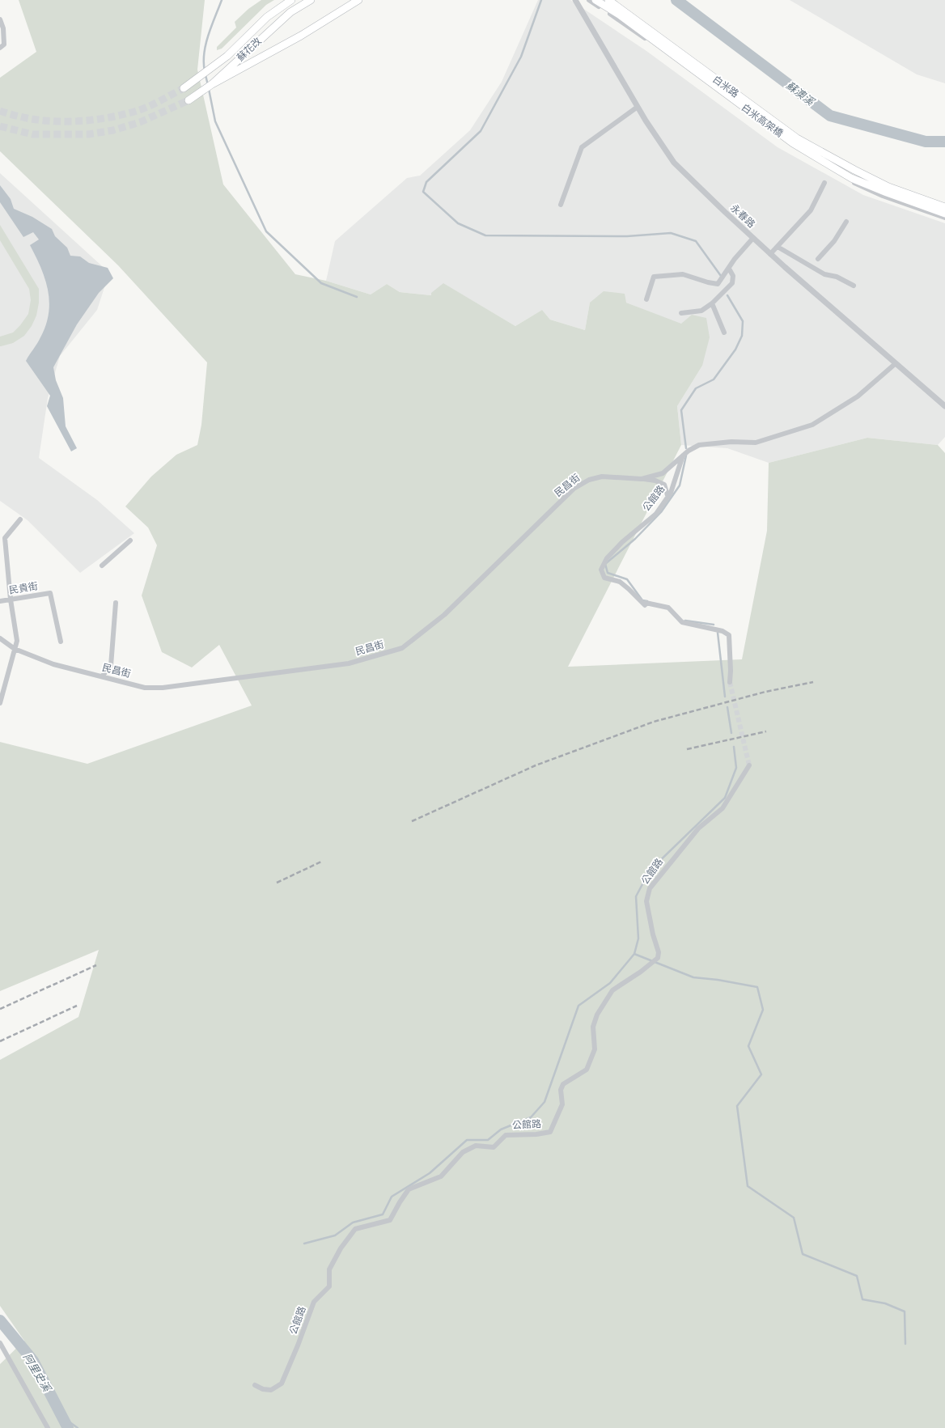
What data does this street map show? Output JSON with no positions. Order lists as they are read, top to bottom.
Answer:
{
  "streets": {
    "main road": ["蘇花改", "白米高架橋"],
    "street": [
      "白米路",
      "永春路",
      "民昌街",
      "公館路",
      "民貴街"
    ]
  },
  "crossings": [
    ["民昌街", "公館路"]
  ],
  "water": ["蘇澳溪", "阿里史溪"]
}
